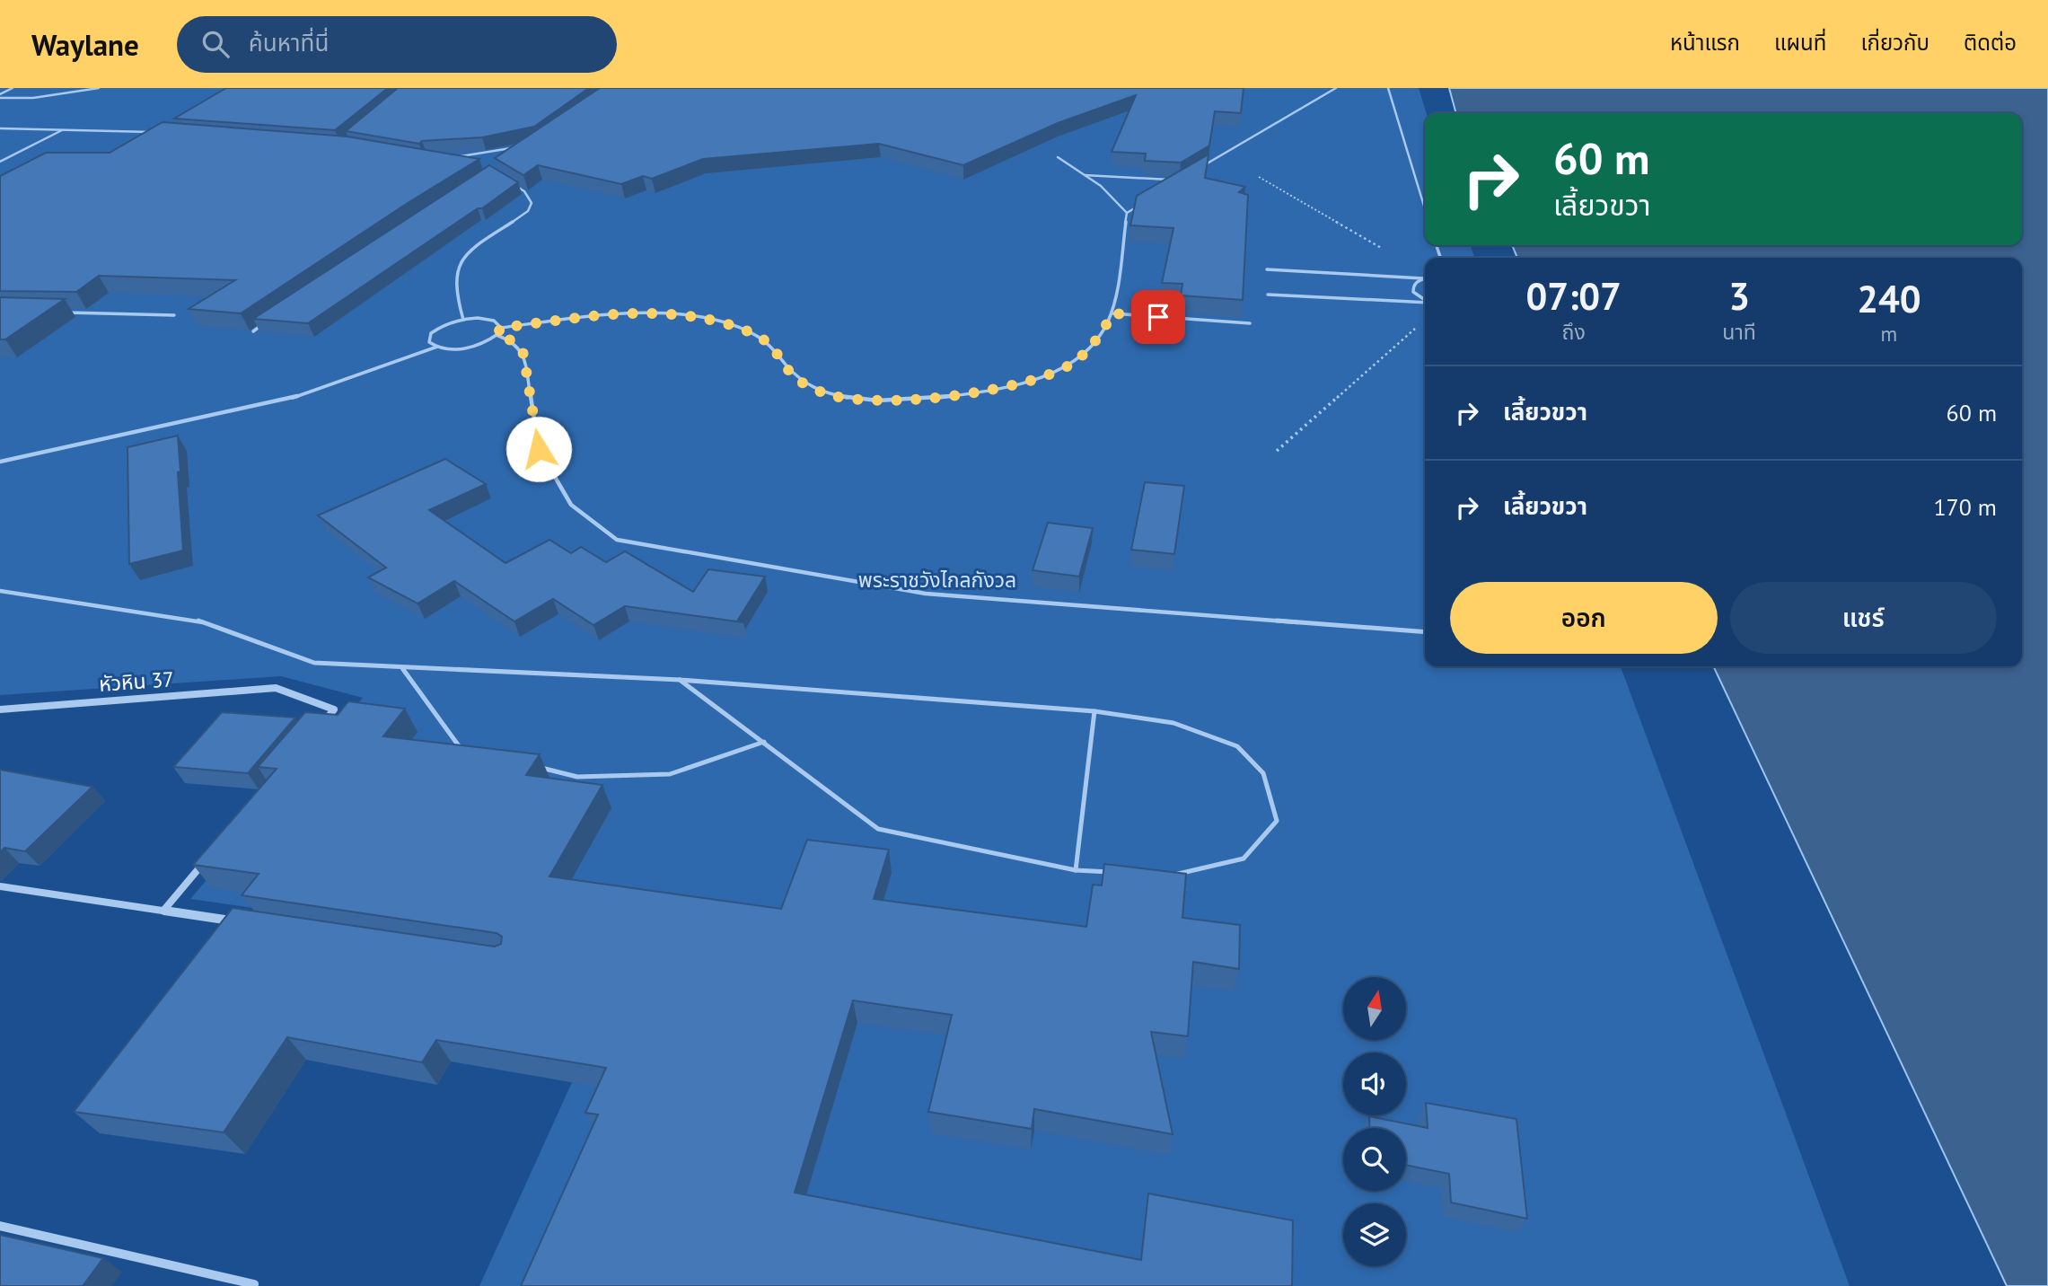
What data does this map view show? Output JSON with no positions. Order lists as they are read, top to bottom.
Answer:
{
  "streets": {
    "street": ["หัวหิน 37"]
  },
  "parks": ["พระราชวังไกลกังวล"],
  "north": "top",
  "page": {
    "header": "Waylane",
    "search": "ค้นหาที่นี่",
    "nav": [
      "หน้าแรก",
      "แผนที่",
      "เกี่ยวกับ",
      "ติดต่อ"
    ],
    "turn": ["60 m", "เลี้ยวขวา"],
    "eta": [
      "07:07",
      "ถึง",
      "3",
      "นาที",
      "240",
      "m"
    ],
    "list": [
      {
        "name": "เลี้ยวขวา",
        "value": "60 m"
      },
      {
        "name": "เลี้ยวขวา",
        "value": "170 m"
      }
    ],
    "buttons": ["ออก", "แชร์"]
  }
}
